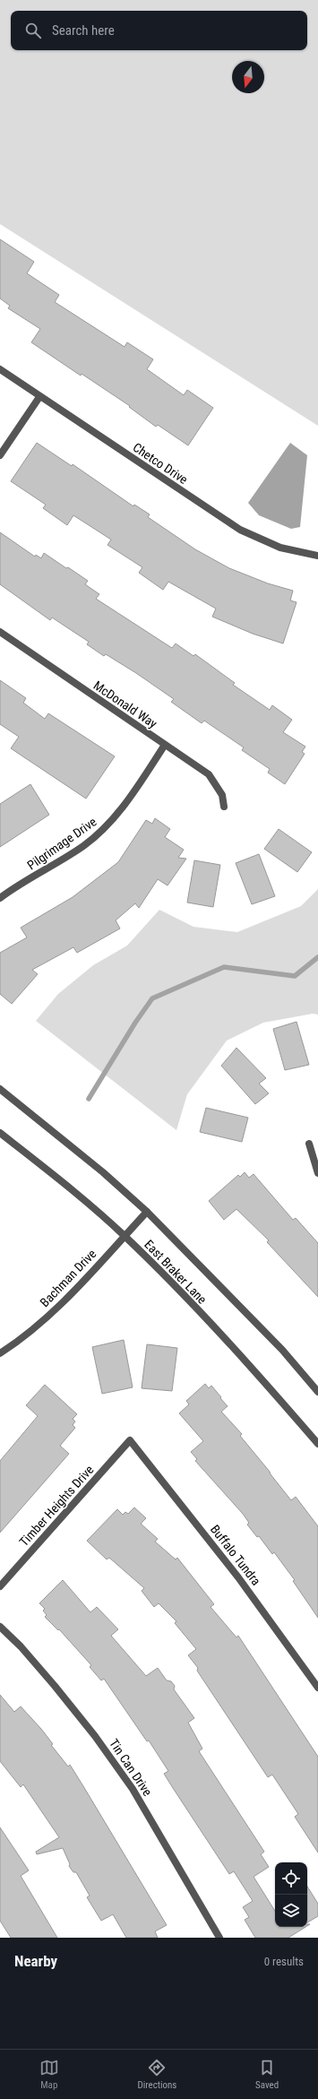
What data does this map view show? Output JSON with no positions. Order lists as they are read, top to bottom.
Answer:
{
  "streets": {
    "street": [
      "Chetco Drive",
      "McDonald Way",
      "Pilgrimage Drive",
      "East Braker Lane",
      "Bachman Drive",
      "Timber Heights Drive",
      "Buffalo Tundra",
      "Tin Can Drive"
    ]
  },
  "crossings": [
    ["McDonald Way", "Pilgrimage Drive"],
    ["East Braker Lane", "Bachman Drive"],
    ["Timber Heights Drive", "Buffalo Tundra"]
  ],
  "north": "bottom",
  "page": {
    "search": "Search here",
    "heading": ["Nearby", "0 results"],
    "nav": ["Map", "Directions", "Saved"]
  }
}
